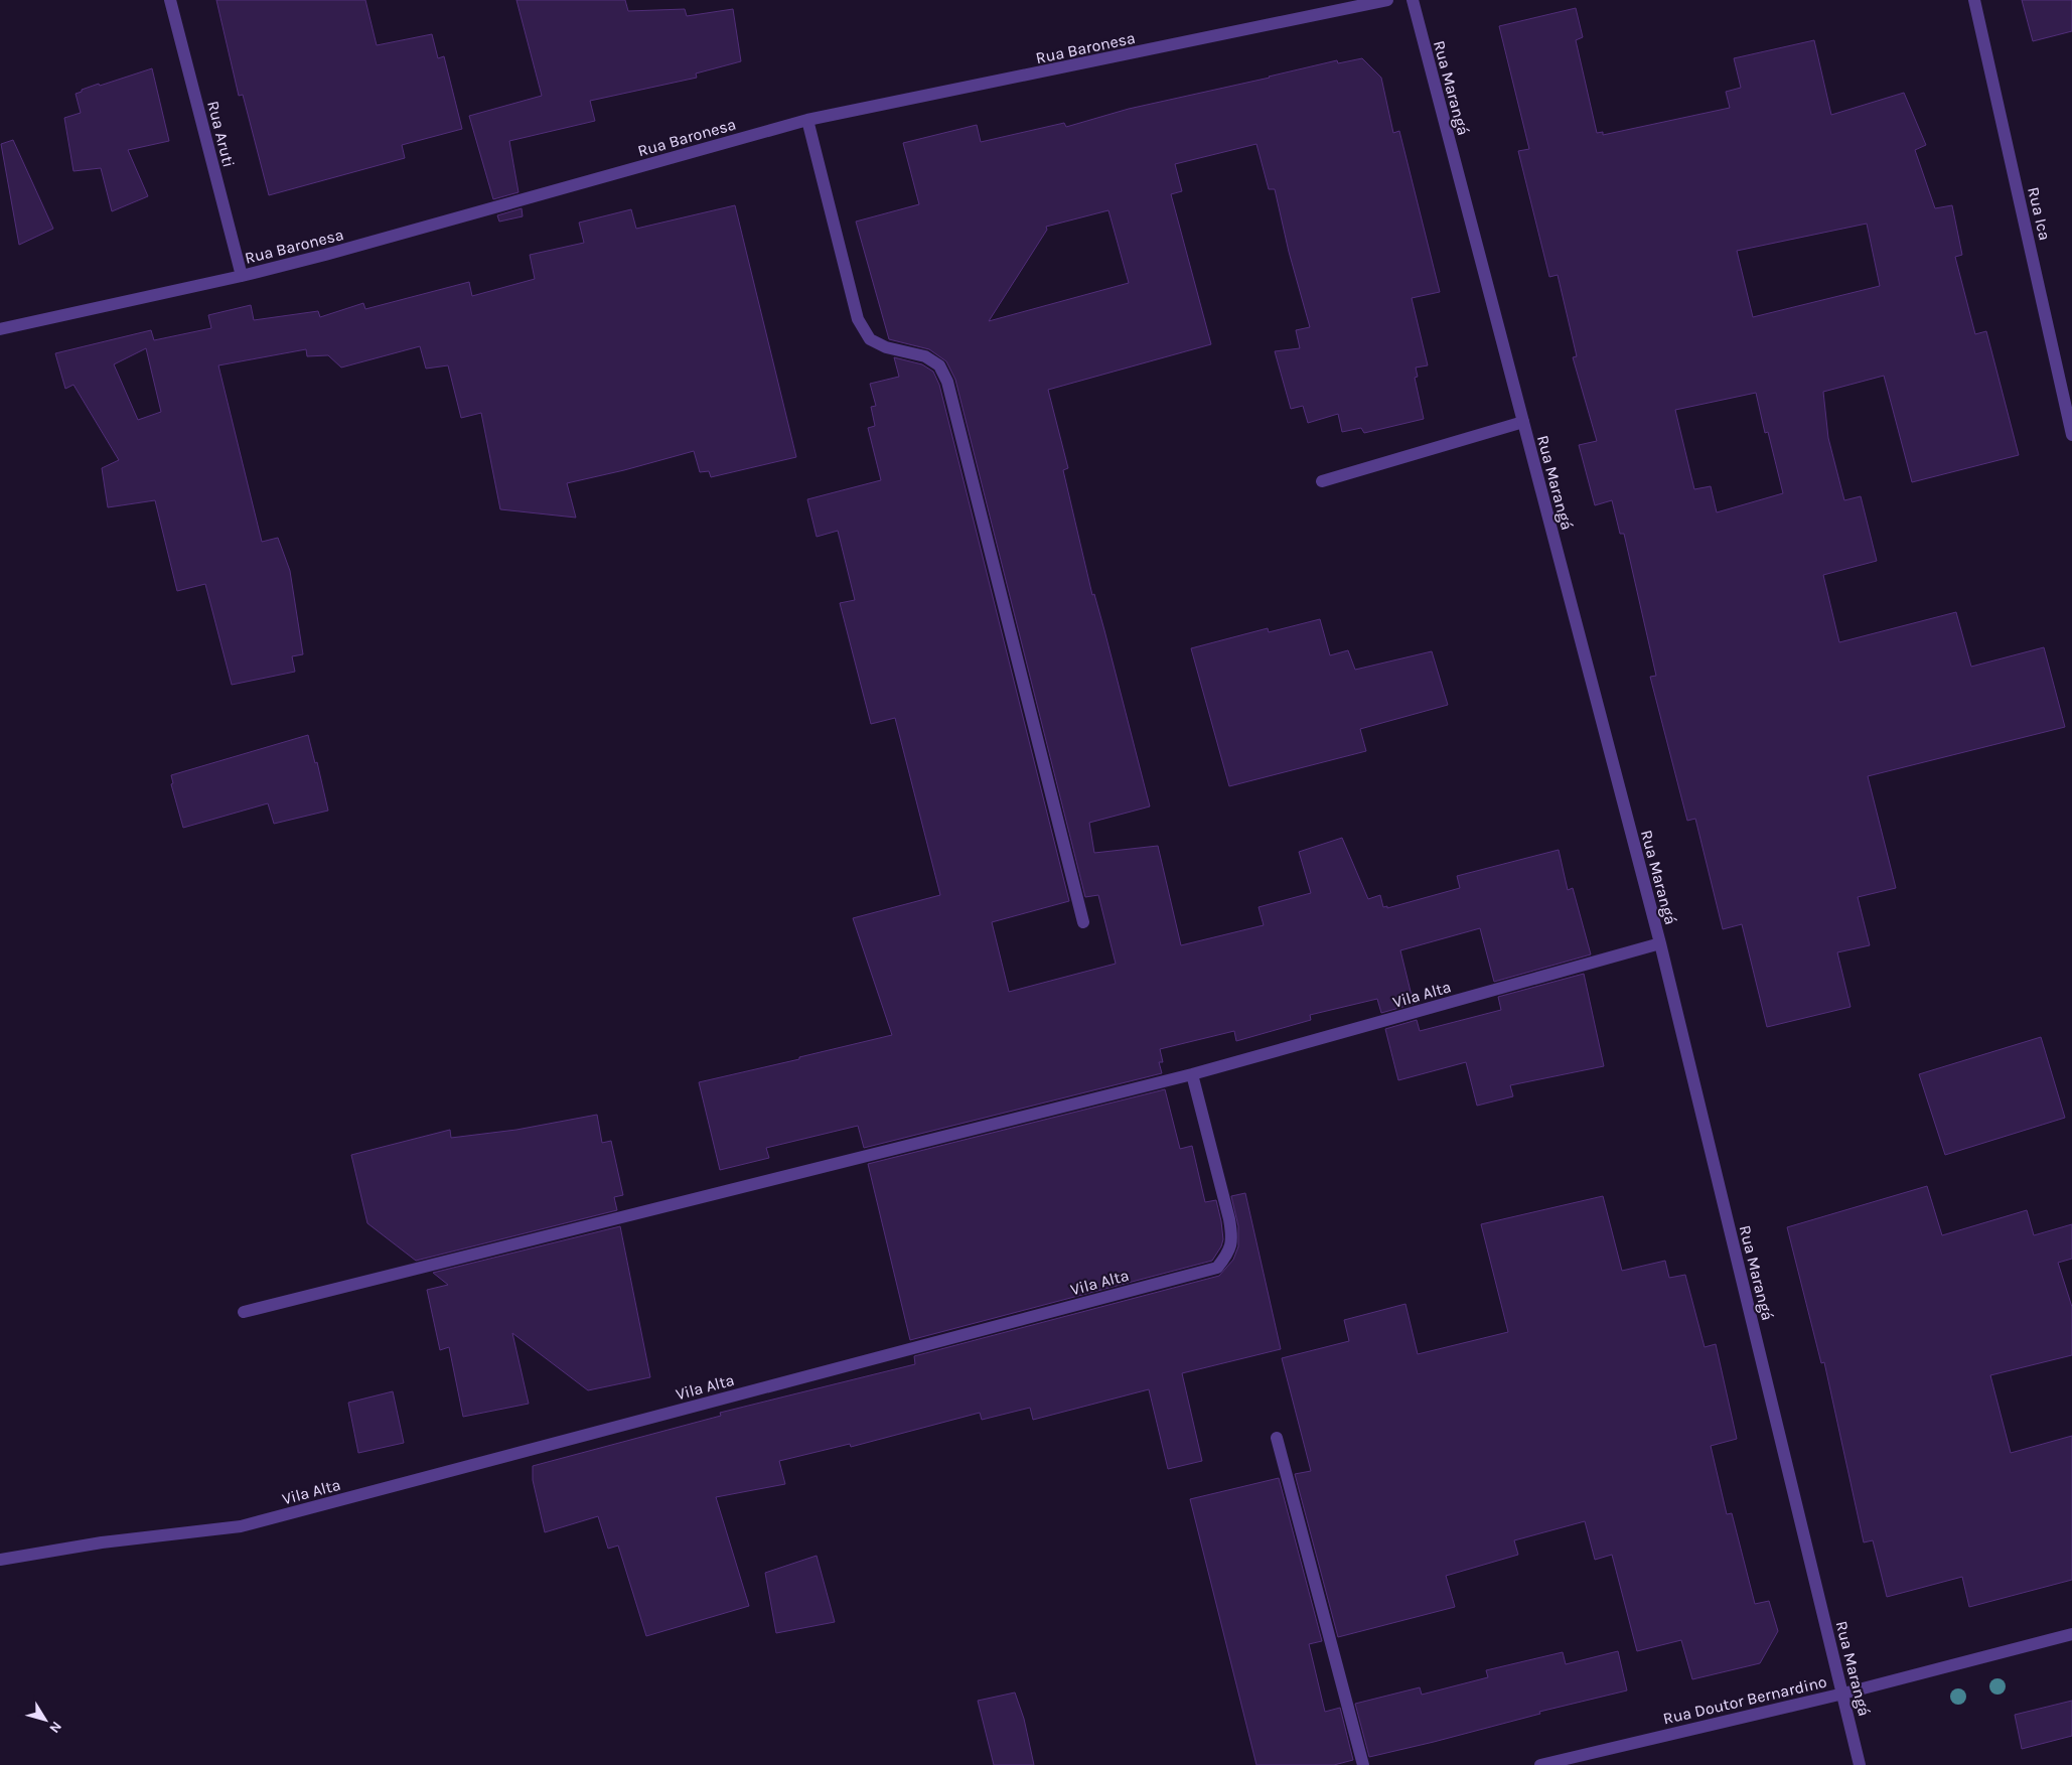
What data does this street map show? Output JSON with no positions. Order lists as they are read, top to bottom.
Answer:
{
  "streets": {
    "street": [
      "Rua Baronesa",
      "Rua Marangá",
      "Rua Aruti",
      "Rua Ica",
      "Vila Alta",
      "Rua Doutor Bernardino"
    ]
  },
  "crossings": [
    ["Rua Baronesa", "Rua Aruti"],
    ["Rua Marangá", "Vila Alta"],
    ["Rua Marangá", "Rua Doutor Bernardino"]
  ],
  "north": "bottom right"
}
